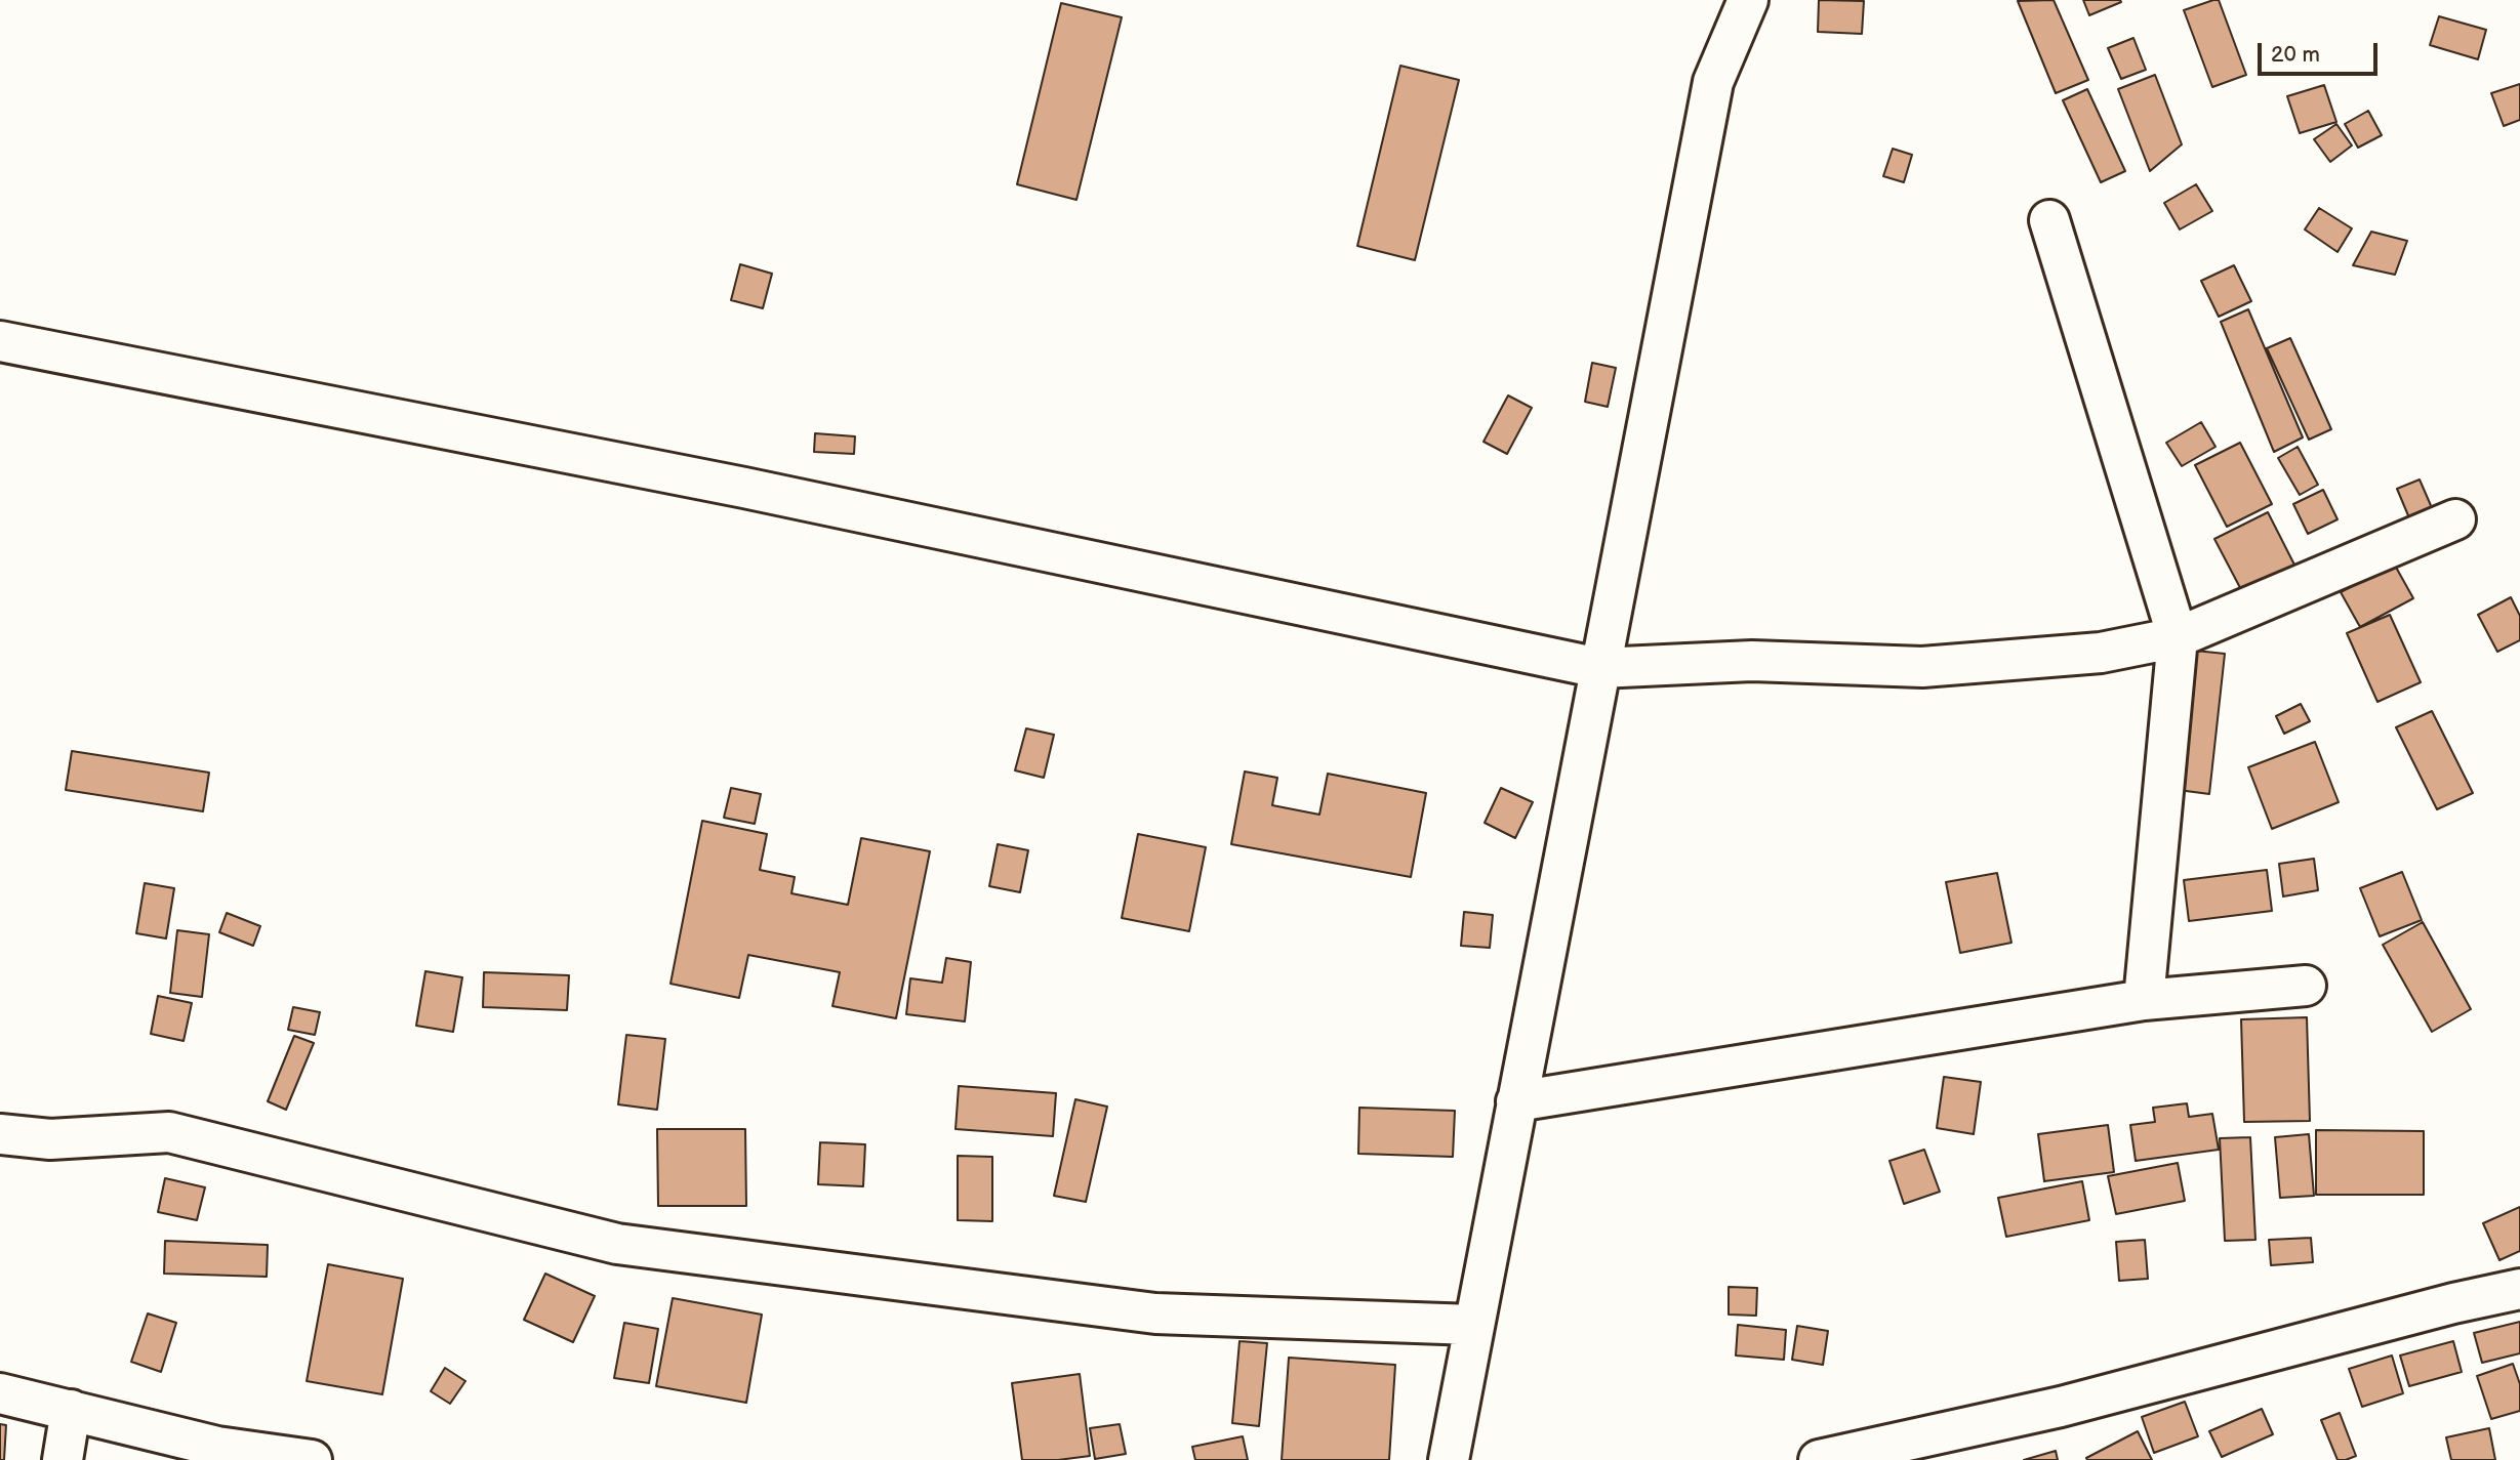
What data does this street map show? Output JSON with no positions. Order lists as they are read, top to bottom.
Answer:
{
  "scale_bar": "20 m"
}
